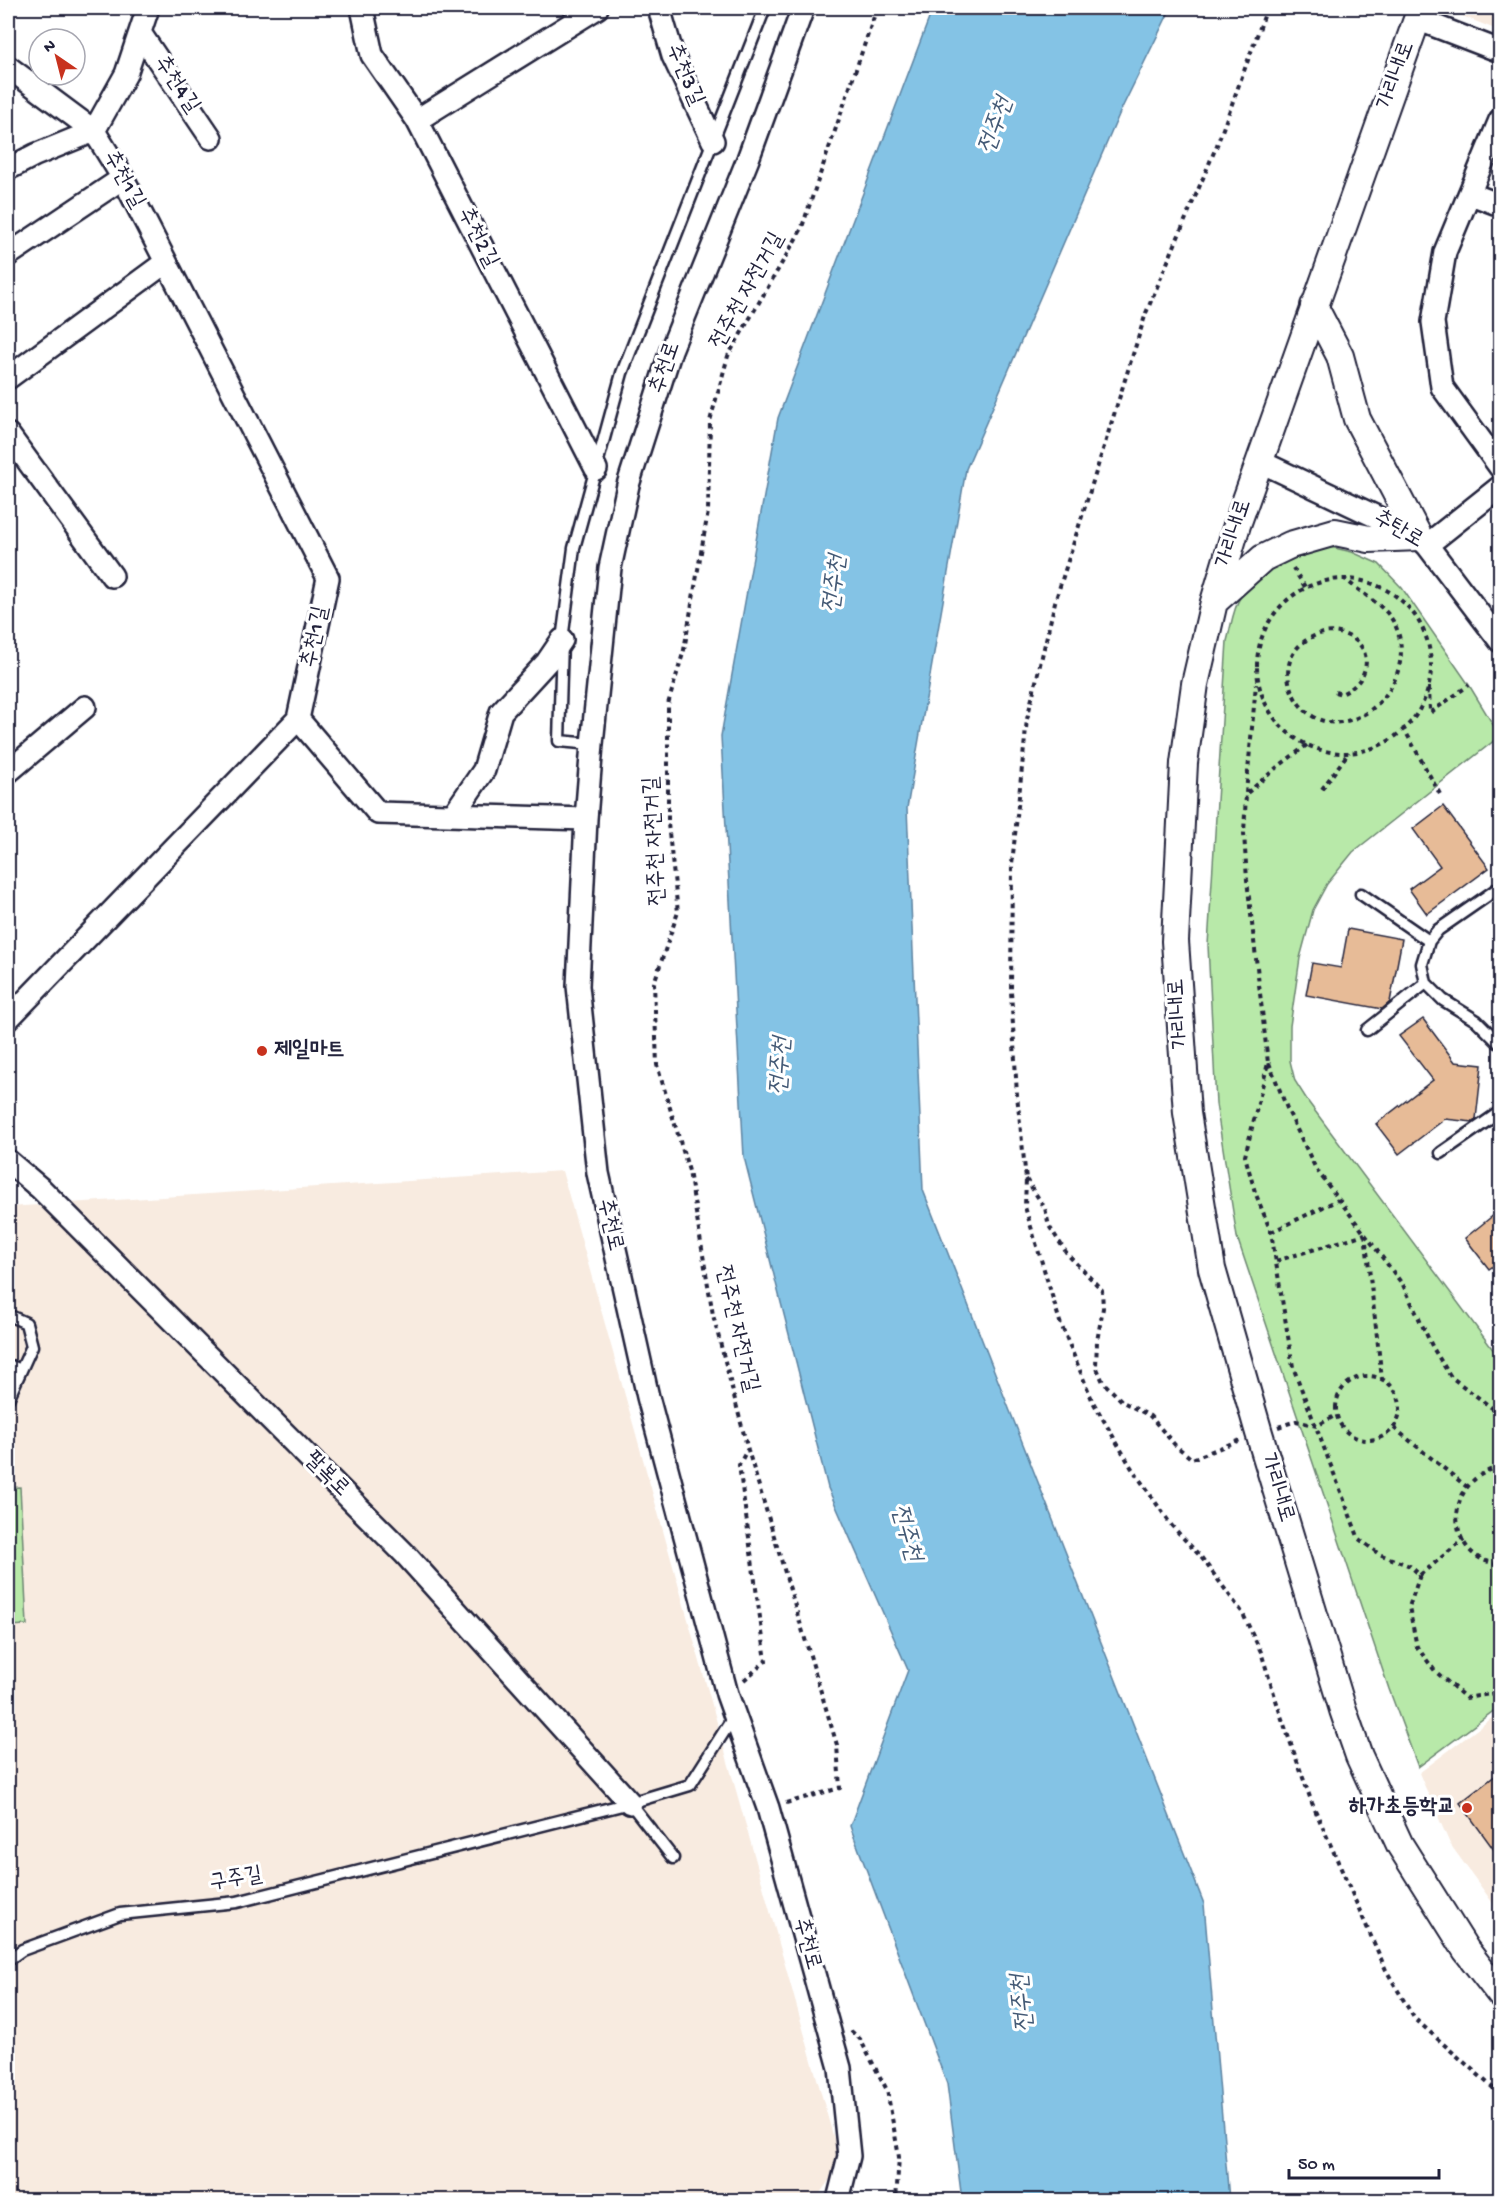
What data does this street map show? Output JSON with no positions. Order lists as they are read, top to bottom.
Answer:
{
  "streets": {
    "street": [
      "추천3길",
      "가리내로",
      "추천4길",
      "추천1길",
      "추천2길",
      "추천로",
      "추탄로",
      "팔복로"
    ],
    "lane": ["구주길"],
    "path": ["전주천 자전거길"]
  },
  "crossings": [
    ["추천3길", "추천로"],
    ["가리내로", "추탄로"],
    ["추천4길", "추천1길"],
    ["추천2길", "추천로"],
    ["전주천 자전거길", "추천로"],
    ["추천로", "팔복로"],
    ["추천로", "구주길"]
  ],
  "water": ["전주천"],
  "places": ["제일마트", "하가초등학교"],
  "scale_bar": "50 m",
  "north": "top left"
}
